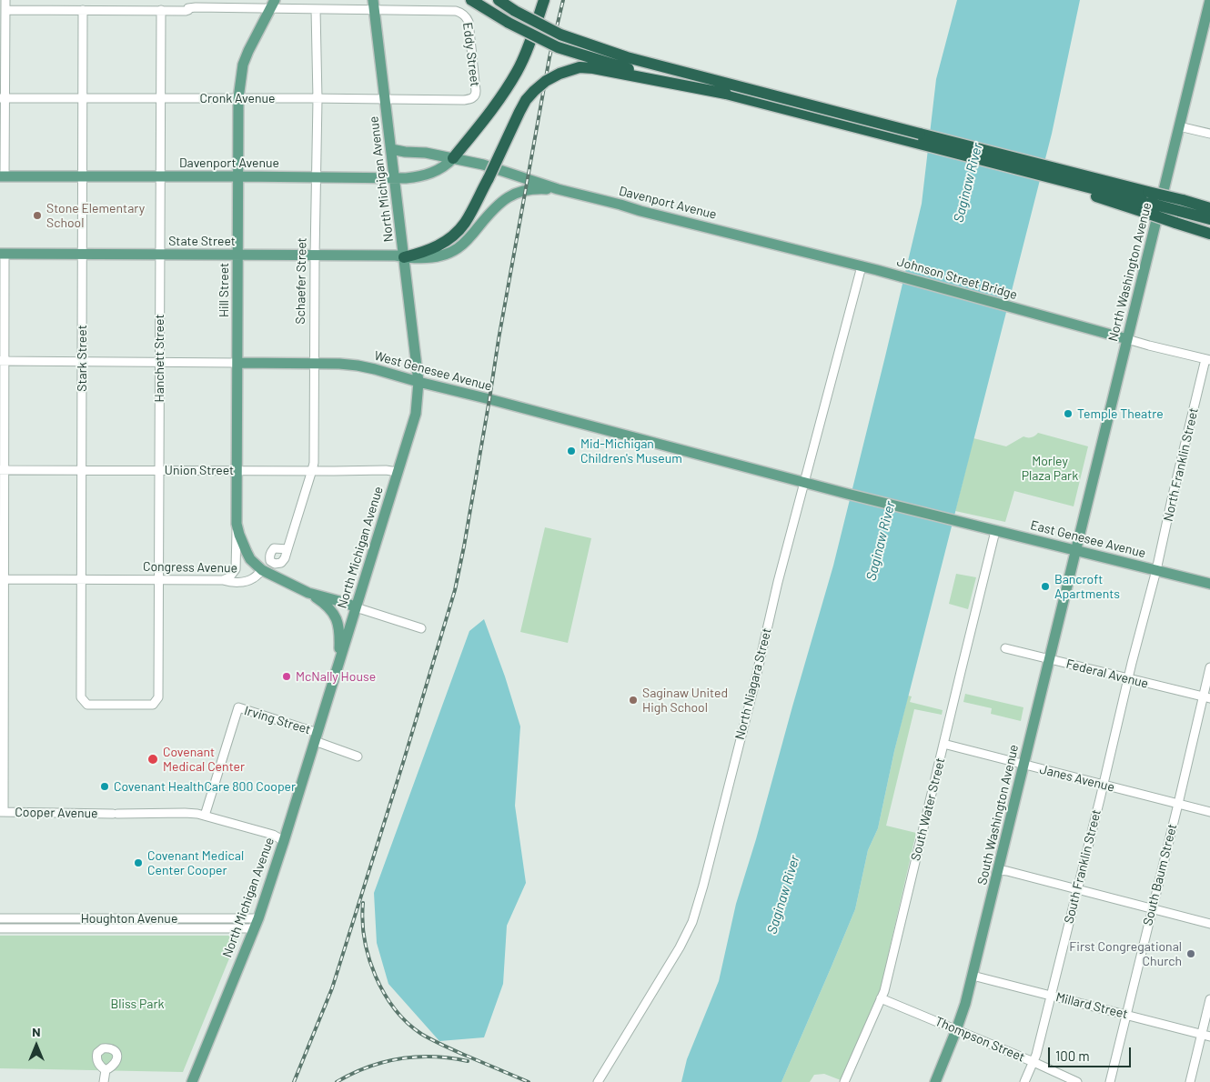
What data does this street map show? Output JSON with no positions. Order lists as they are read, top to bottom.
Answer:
{
  "streets": {
    "main road": [
      "Davenport Avenue",
      "North Michigan Avenue",
      "State Street",
      "North Washington Avenue",
      "Johnson Street Bridge",
      "Hill Street",
      "West Genesee Avenue",
      "East Genesee Avenue",
      "South Washington Avenue"
    ],
    "street": [
      "Eddy Street",
      "Cronk Avenue",
      "Schaefer Street",
      "Stark Street",
      "Hanchett Street",
      "North Franklin Street",
      "Union Street",
      "Congress Avenue",
      "Federal Avenue",
      "North Niagara Street",
      "Irving Street",
      "Janes Avenue",
      "South Water Street",
      "Cooper Avenue",
      "South Franklin Street",
      "South Baum Street",
      "Houghton Avenue",
      "Millard Street",
      "Thompson Street"
    ]
  },
  "crossings": [
    ["Eddy Street", "Cronk Avenue"],
    ["Eddy Street", "North Michigan Avenue"],
    ["Cronk Avenue", "North Michigan Avenue"],
    ["Cronk Avenue", "Schaefer Street"],
    ["Cronk Avenue", "Hill Street"],
    ["Cronk Avenue", "Stark Street"],
    ["Cronk Avenue", "Hanchett Street"],
    ["Davenport Avenue", "North Michigan Avenue"],
    ["Davenport Avenue", "State Street"],
    ["Davenport Avenue", "Johnson Street Bridge"],
    ["Davenport Avenue", "Schaefer Street"],
    ["Davenport Avenue", "Hill Street"],
    ["Davenport Avenue", "Stark Street"],
    ["Davenport Avenue", "Hanchett Street"],
    ["Davenport Avenue", "North Niagara Street"],
    ["North Michigan Avenue", "State Street"],
    ["North Michigan Avenue", "West Genesee Avenue"],
    ["North Michigan Avenue", "Union Street"],
    ["North Michigan Avenue", "Irving Street"],
    ["North Michigan Avenue", "Cooper Avenue"],
    ["North Michigan Avenue", "Houghton Avenue"],
    ["State Street", "Schaefer Street"],
    ["State Street", "Hill Street"],
    ["State Street", "Stark Street"],
    ["State Street", "Hanchett Street"],
    ["North Washington Avenue", "Johnson Street Bridge"],
    ["North Washington Avenue", "East Genesee Avenue"],
    ["North Washington Avenue", "South Washington Avenue"],
    ["Schaefer Street", "West Genesee Avenue"],
    ["Schaefer Street", "Union Street"],
    ["Hill Street", "West Genesee Avenue"],
    ["Hill Street", "Union Street"],
    ["Hill Street", "Congress Avenue"],
    ["Stark Street", "Hanchett Street"],
    ["Stark Street", "West Genesee Avenue"],
    ["Stark Street", "Union Street"],
    ["Stark Street", "Congress Avenue"],
    ["Hanchett Street", "West Genesee Avenue"],
    ["Hanchett Street", "Union Street"],
    ["Hanchett Street", "Congress Avenue"],
    ["West Genesee Avenue", "East Genesee Avenue"],
    ["West Genesee Avenue", "North Niagara Street"],
    ["North Franklin Street", "East Genesee Avenue"],
    ["North Franklin Street", "South Franklin Street"],
    ["East Genesee Avenue", "South Water Street"],
    ["East Genesee Avenue", "South Washington Avenue"],
    ["East Genesee Avenue", "South Franklin Street"],
    ["Federal Avenue", "South Washington Avenue"],
    ["Federal Avenue", "South Franklin Street"],
    ["Federal Avenue", "South Baum Street"],
    ["Irving Street", "Cooper Avenue"],
    ["Janes Avenue", "South Water Street"],
    ["Janes Avenue", "South Washington Avenue"],
    ["Janes Avenue", "South Franklin Street"],
    ["Janes Avenue", "South Baum Street"],
    ["South Water Street", "Thompson Street"],
    ["South Washington Avenue", "Millard Street"],
    ["South Washington Avenue", "Thompson Street"],
    ["South Franklin Street", "Millard Street"],
    ["South Franklin Street", "Thompson Street"],
    ["South Baum Street", "Millard Street"]
  ],
  "water": ["Saginaw River"],
  "parks": ["Morley Plaza Park", "Bliss Park"],
  "places": [
    "Stone Elementary School",
    "Temple Theatre",
    "Mid-Michigan Children's Museum",
    "Bancroft Apartments",
    "McNally House",
    "Saginaw United High School",
    "Covenant Medical Center",
    "Covenant HealthCare 800 Cooper",
    "Covenant Medical Center Cooper",
    "First Congregational Church"
  ],
  "scale_bar": "100 m",
  "north": "top"
}
